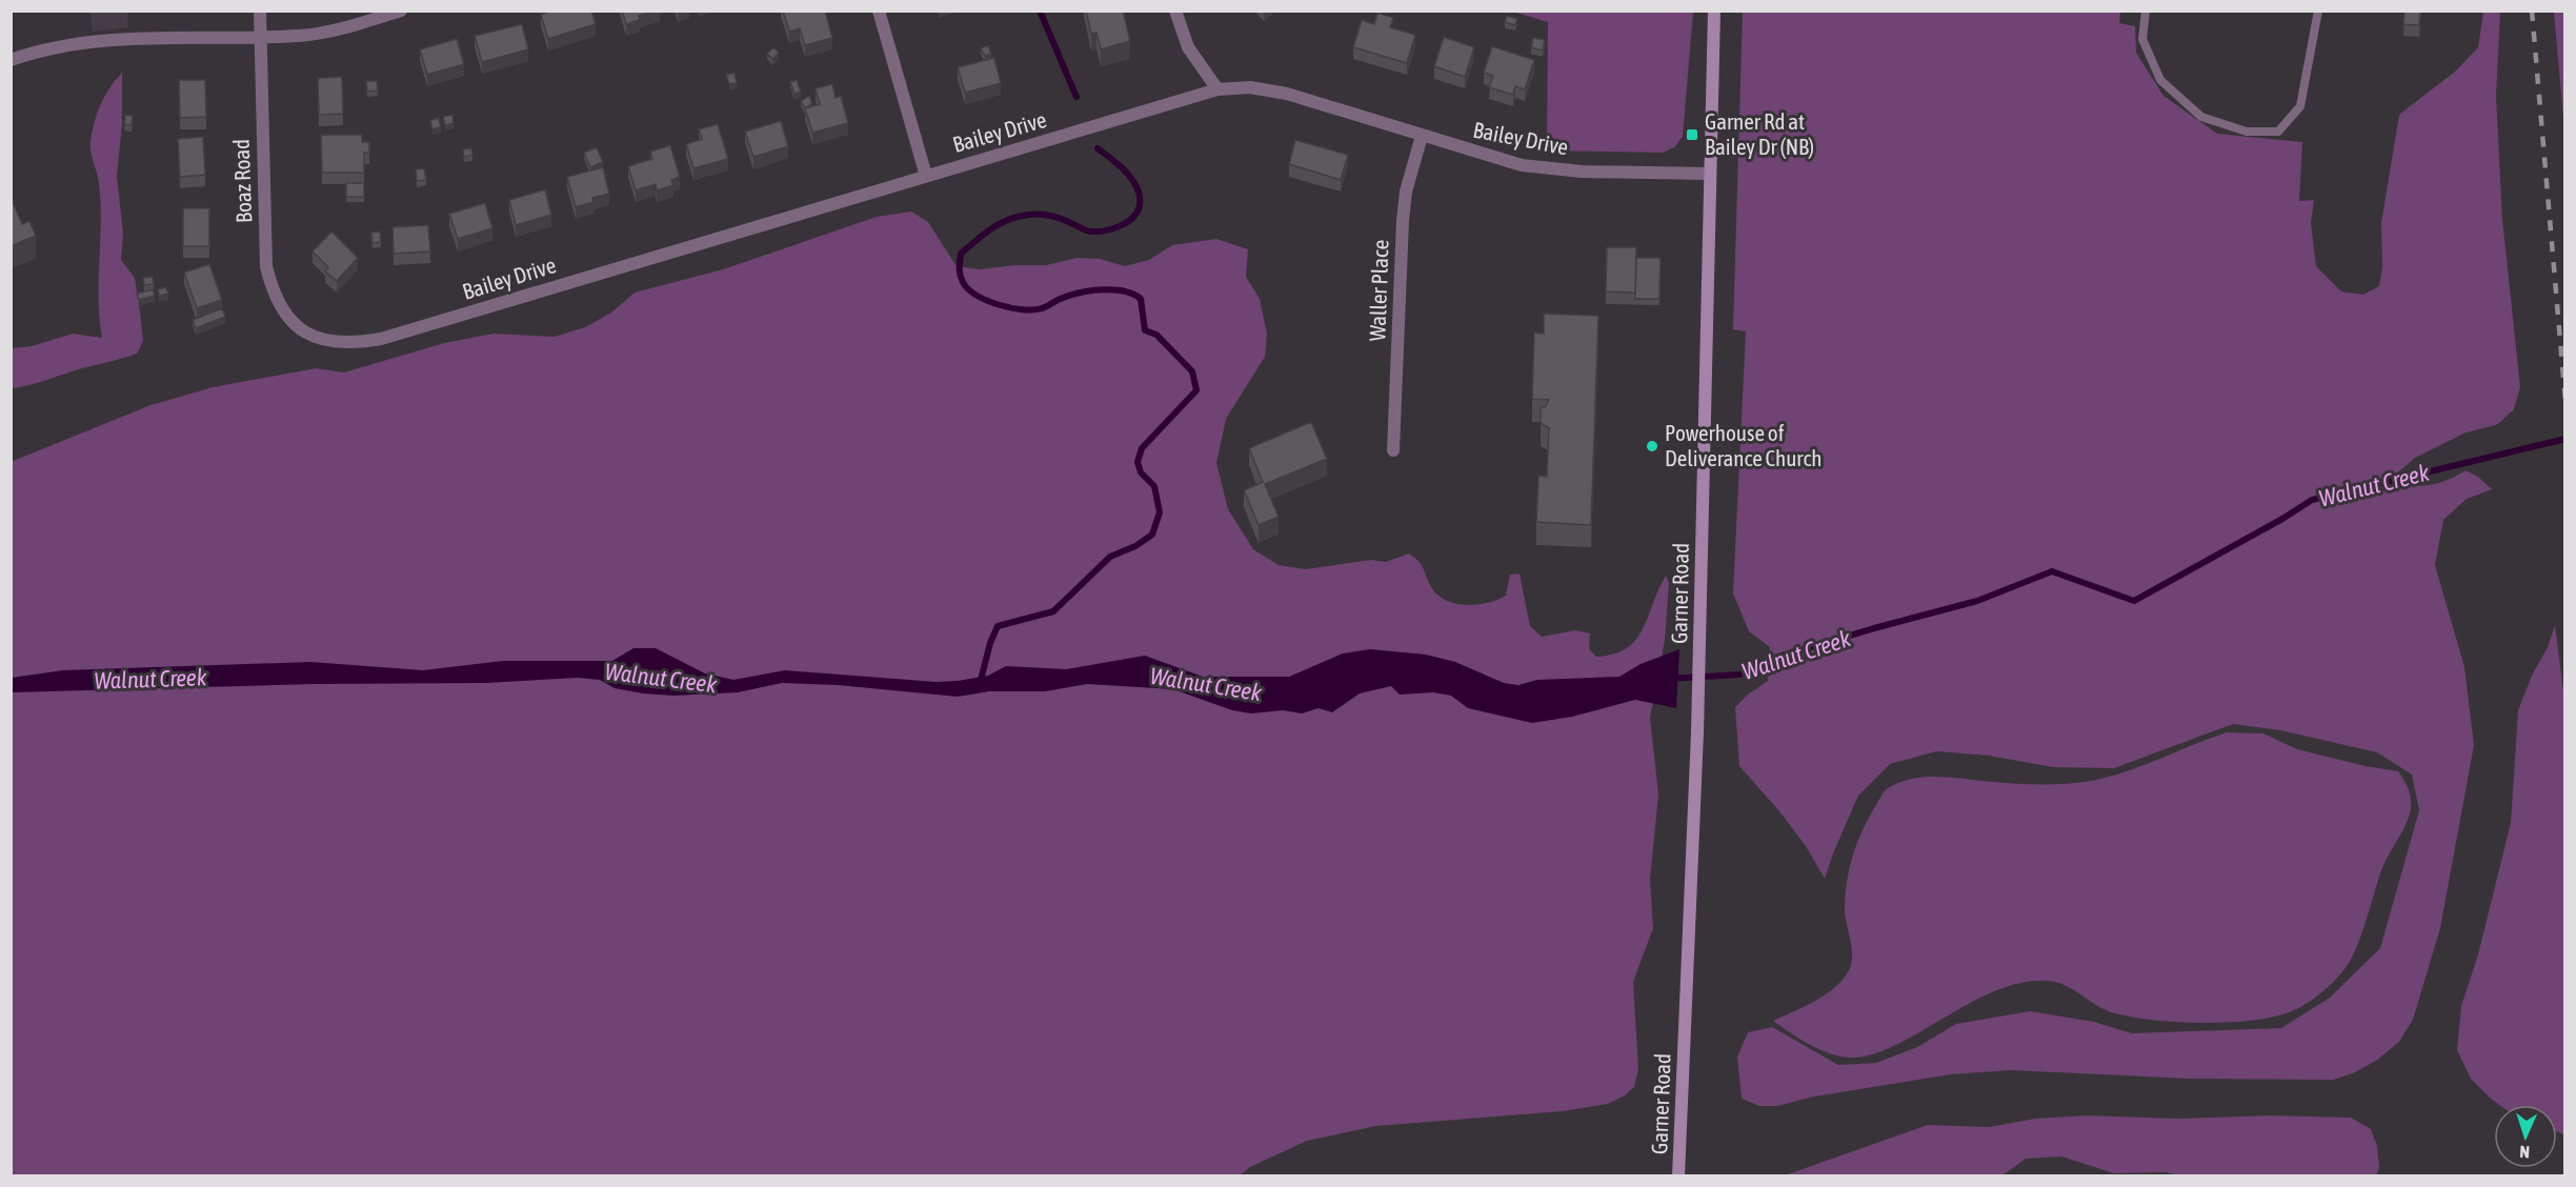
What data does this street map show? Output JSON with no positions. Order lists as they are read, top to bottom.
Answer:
{
  "streets": {
    "main road": ["Garner Road"],
    "street": ["Bailey Drive", "Boaz Road", "Waller Place"]
  },
  "crossings": [
    ["Bailey Drive", "Boaz Road"],
    ["Bailey Drive", "Waller Place"],
    ["Bailey Drive", "Garner Road"]
  ],
  "water": ["Walnut Creek"],
  "places": {
    "transit": ["Garner Rd at Bailey Dr (NB)"],
    "other": ["Powerhouse of Deliverance Church"]
  },
  "north": "bottom"
}
